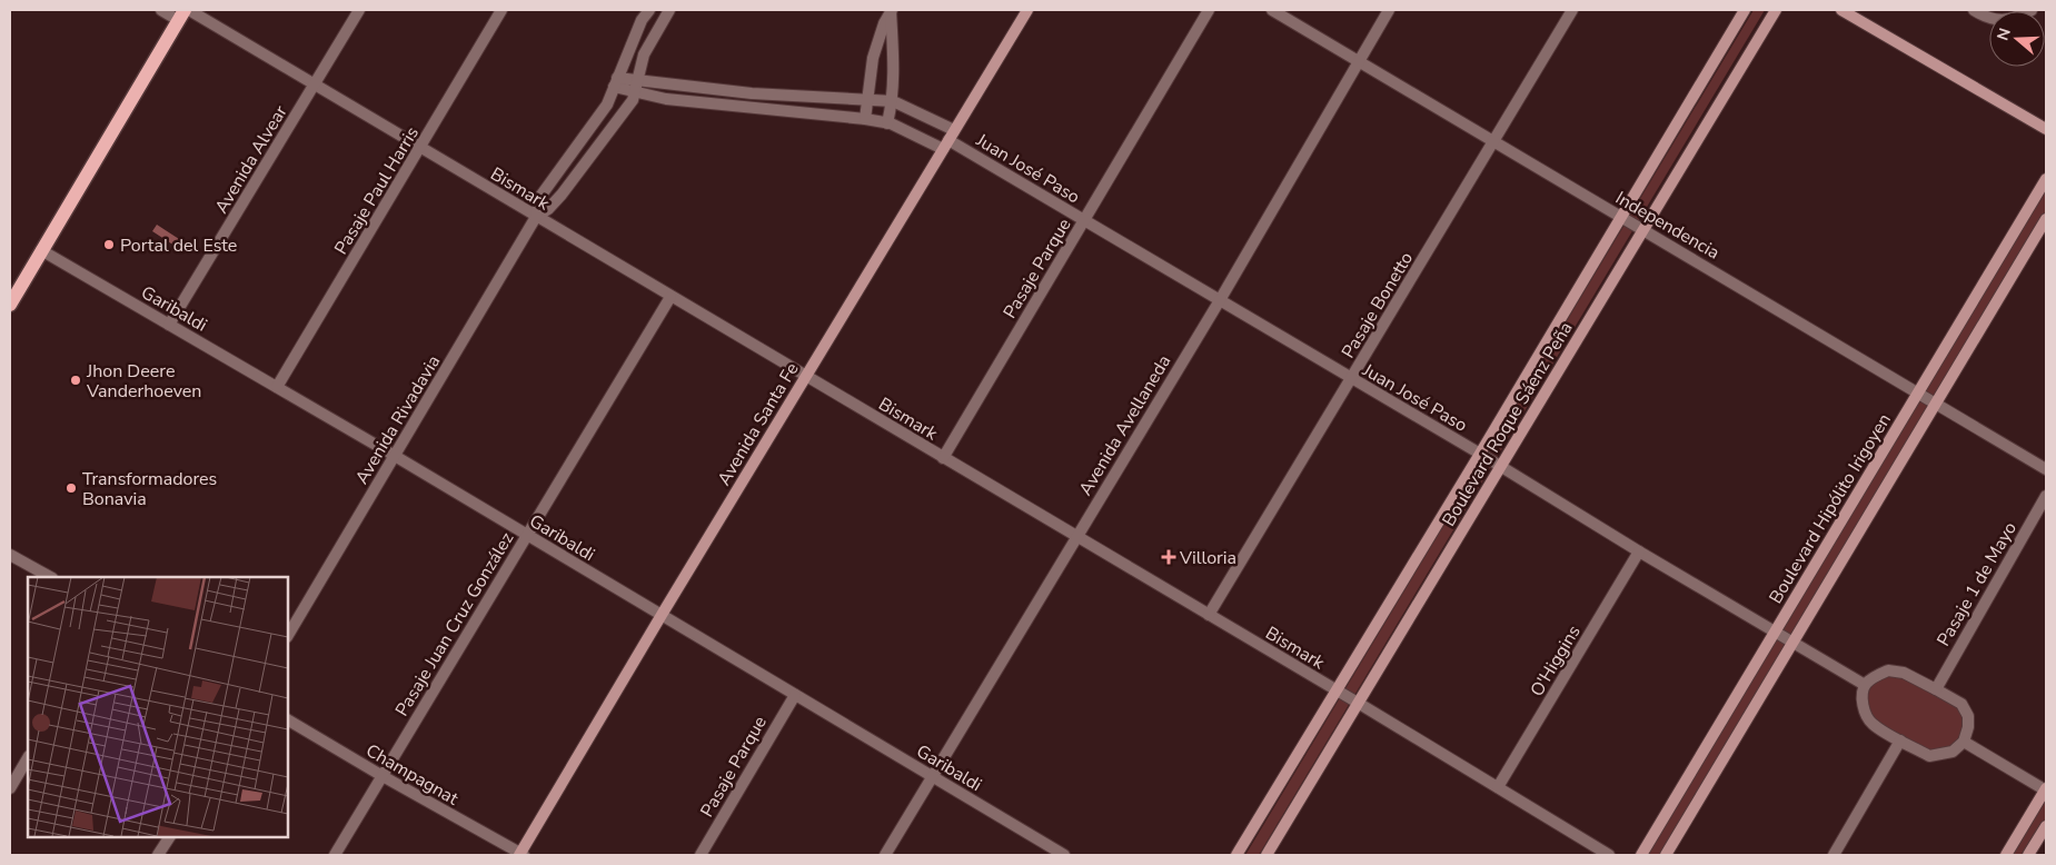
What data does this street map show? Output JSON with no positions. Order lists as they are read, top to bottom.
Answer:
{
  "streets": {
    "street": [
      "Avenida Alvear",
      "Juan José Paso",
      "Bismark",
      "Pasaje Paul Harris",
      "Independencia",
      "Pasaje Parque",
      "Pasaje Bonetto",
      "Garibaldi",
      "Avenida Rivadavia",
      "Avenida Santa Fe",
      "Boulevard Roque Sáenz Peña",
      "Avenida Avellaneda",
      "Boulevard Hipólito Irigoyen",
      "Pasaje 1 de Mayo",
      "Pasaje Juan Cruz González",
      "O'Higgins",
      "Champagnat"
    ]
  },
  "crossings": [
    ["Avenida Alvear", "Bismark"],
    ["Avenida Alvear", "Garibaldi"],
    ["Juan José Paso", "Pasaje Parque"],
    ["Juan José Paso", "Pasaje Bonetto"],
    ["Juan José Paso", "Avenida Rivadavia"],
    ["Juan José Paso", "Avenida Santa Fe"],
    ["Juan José Paso", "Boulevard Roque Sáenz Peña"],
    ["Juan José Paso", "Avenida Avellaneda"],
    ["Juan José Paso", "Boulevard Hipólito Irigoyen"],
    ["Juan José Paso", "Pasaje 1 de Mayo"],
    ["Juan José Paso", "O'Higgins"],
    ["Bismark", "Pasaje Paul Harris"],
    ["Bismark", "Pasaje Parque"],
    ["Bismark", "Pasaje Bonetto"],
    ["Bismark", "Avenida Rivadavia"],
    ["Bismark", "Avenida Santa Fe"],
    ["Bismark", "Boulevard Roque Sáenz Peña"],
    ["Bismark", "Avenida Avellaneda"],
    ["Bismark", "Pasaje Juan Cruz González"],
    ["Bismark", "O'Higgins"],
    ["Pasaje Paul Harris", "Garibaldi"],
    ["Independencia", "Pasaje Bonetto"],
    ["Independencia", "Boulevard Roque Sáenz Peña"],
    ["Independencia", "Avenida Avellaneda"],
    ["Independencia", "Boulevard Hipólito Irigoyen"],
    ["Pasaje Parque", "Garibaldi"],
    ["Garibaldi", "Avenida Rivadavia"],
    ["Garibaldi", "Avenida Santa Fe"],
    ["Garibaldi", "Avenida Avellaneda"],
    ["Garibaldi", "Pasaje Juan Cruz González"],
    ["Avenida Santa Fe", "Champagnat"],
    ["Pasaje Juan Cruz González", "Champagnat"]
  ],
  "places": {
    "other": ["Portal del Este", "Jhon Deere Vanderhoeven", "Transformadores Bonavia"],
    "health": ["Villoria"]
  },
  "north": "left"
}
